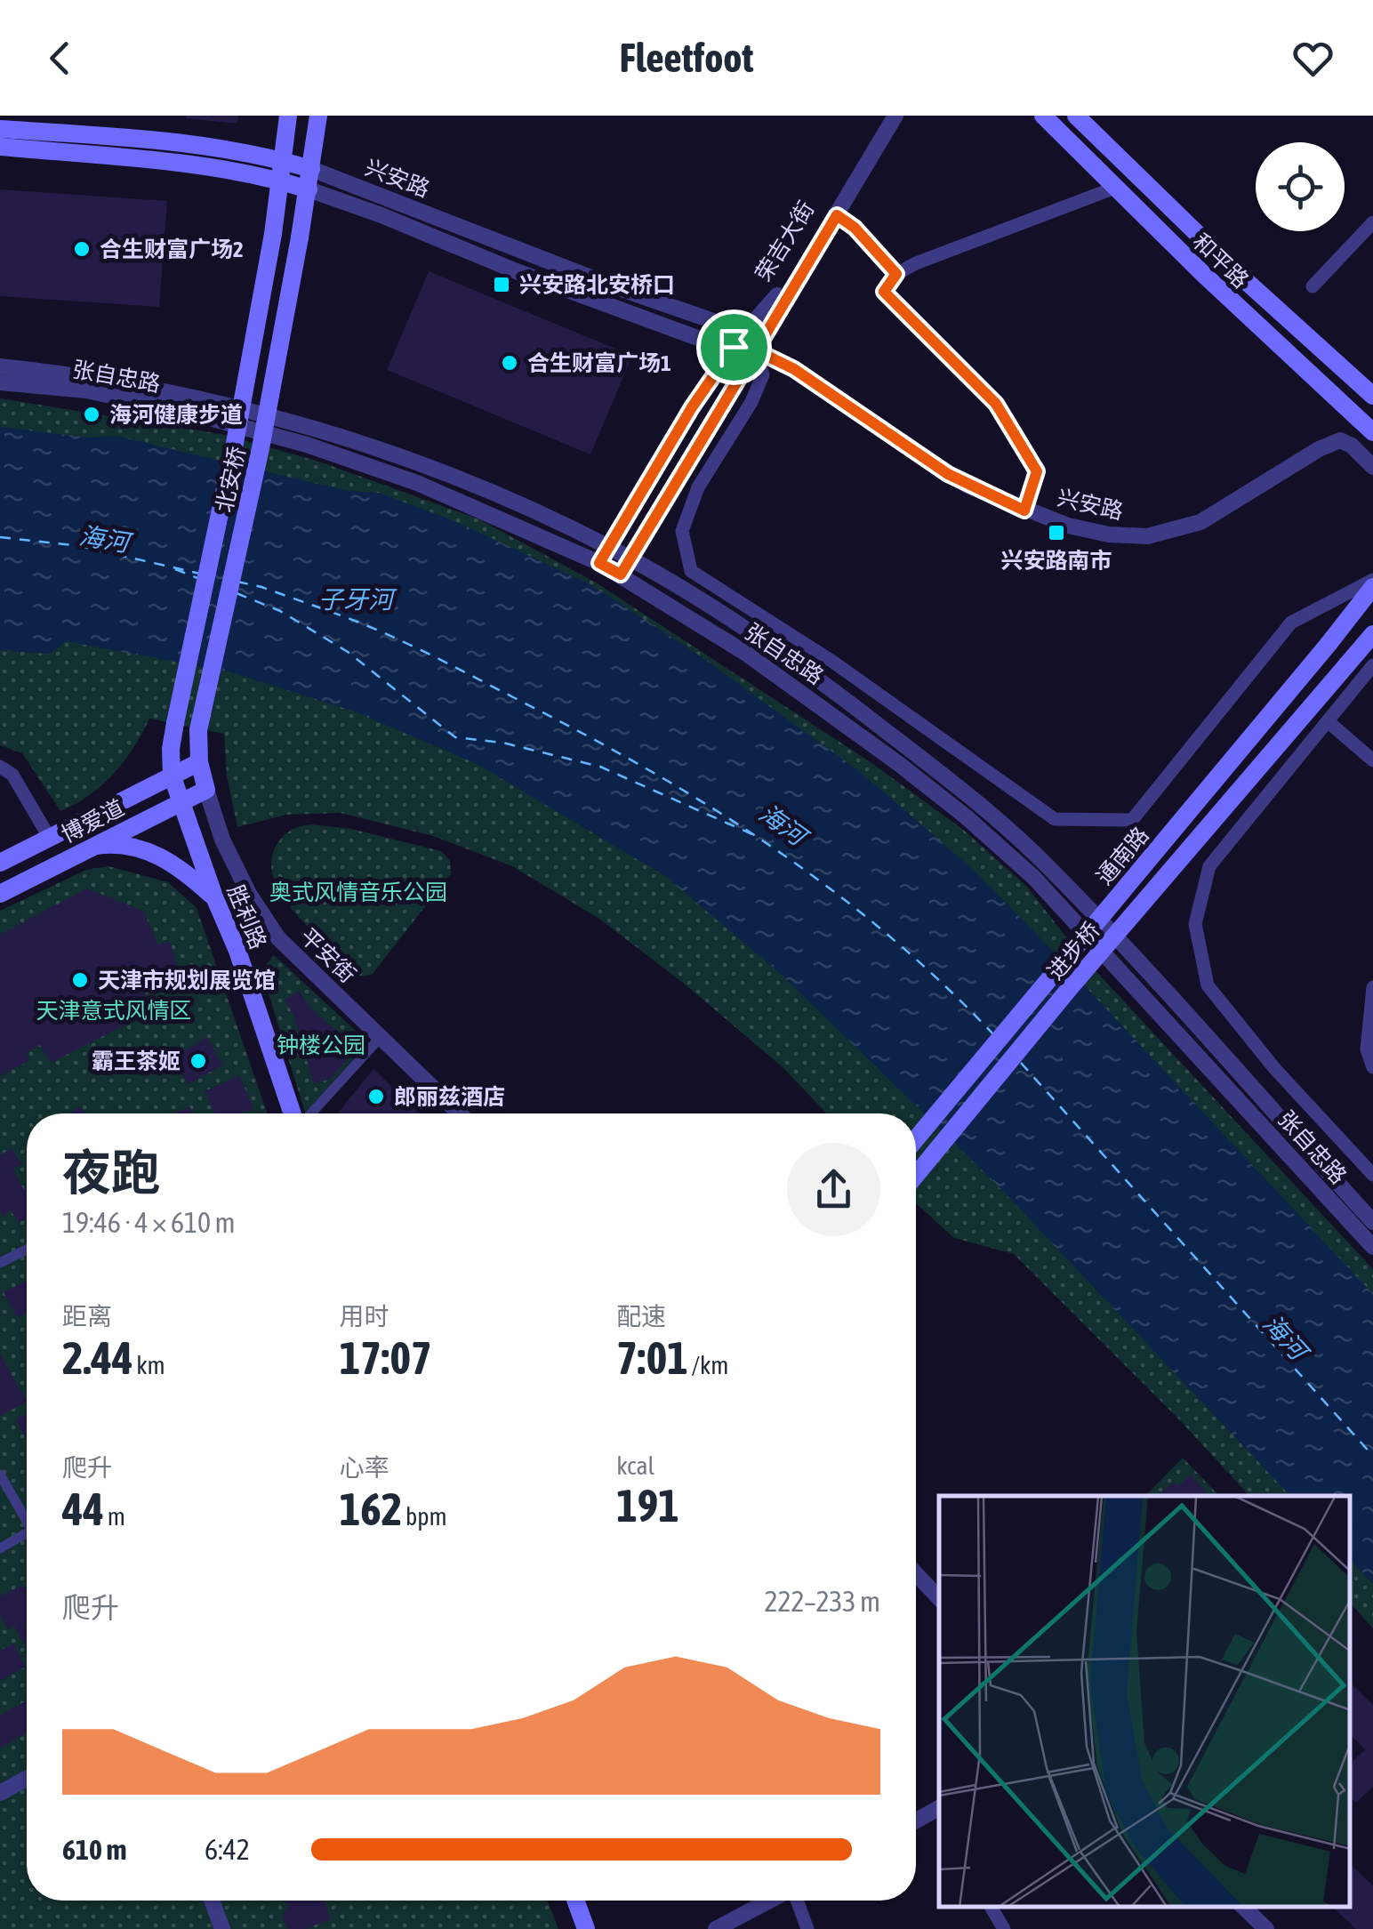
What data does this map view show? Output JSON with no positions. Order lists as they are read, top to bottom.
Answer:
{
  "streets": {
    "main road": [
      "兴安路",
      "和平路",
      "北安桥",
      "博爱道",
      "通南路",
      "胜利路",
      "进步桥"
    ],
    "street": ["荣吉大街", "张自忠路", "平安街"]
  },
  "crossings": [
    ["兴安路", "荣吉大街"],
    ["兴安路", "张自忠路"],
    ["兴安路", "北安桥"],
    ["荣吉大街", "张自忠路"],
    ["北安桥", "博爱道"],
    ["北安桥", "胜利路"],
    ["北安桥", "平安街"],
    ["博爱道", "胜利路"],
    ["博爱道", "平安街"],
    ["胜利路", "平安街"]
  ],
  "water": ["海河", "子牙河"],
  "parks": ["奥式风情音乐公园", "天津意式风情区", "钟楼公园"],
  "places": {
    "other": [
      "合生财富广场2",
      "合生财富广场1",
      "海河健康步道",
      "天津市规划展览馆",
      "霸王茶姬",
      "郎丽兹酒店"
    ],
    "transit": ["兴安路北安桥口", "兴安路南市"]
  },
  "page": {
    "header": "Fleetfoot",
    "heading": ["夜跑", "19:46 · 4 × 610 m"],
    "stats": [
      ["距离", "2.44 km"],
      ["用时", "17:07"],
      ["配速", "7:01 /km"],
      ["爬升", "44 m"],
      ["心率", "162 bpm"],
      ["kcal", "191"]
    ],
    "chart": ["爬升", "222–233 m"],
    "list": [
      {
        "name": "610 m",
        "note": "6:42"
      }
    ]
  }
}
